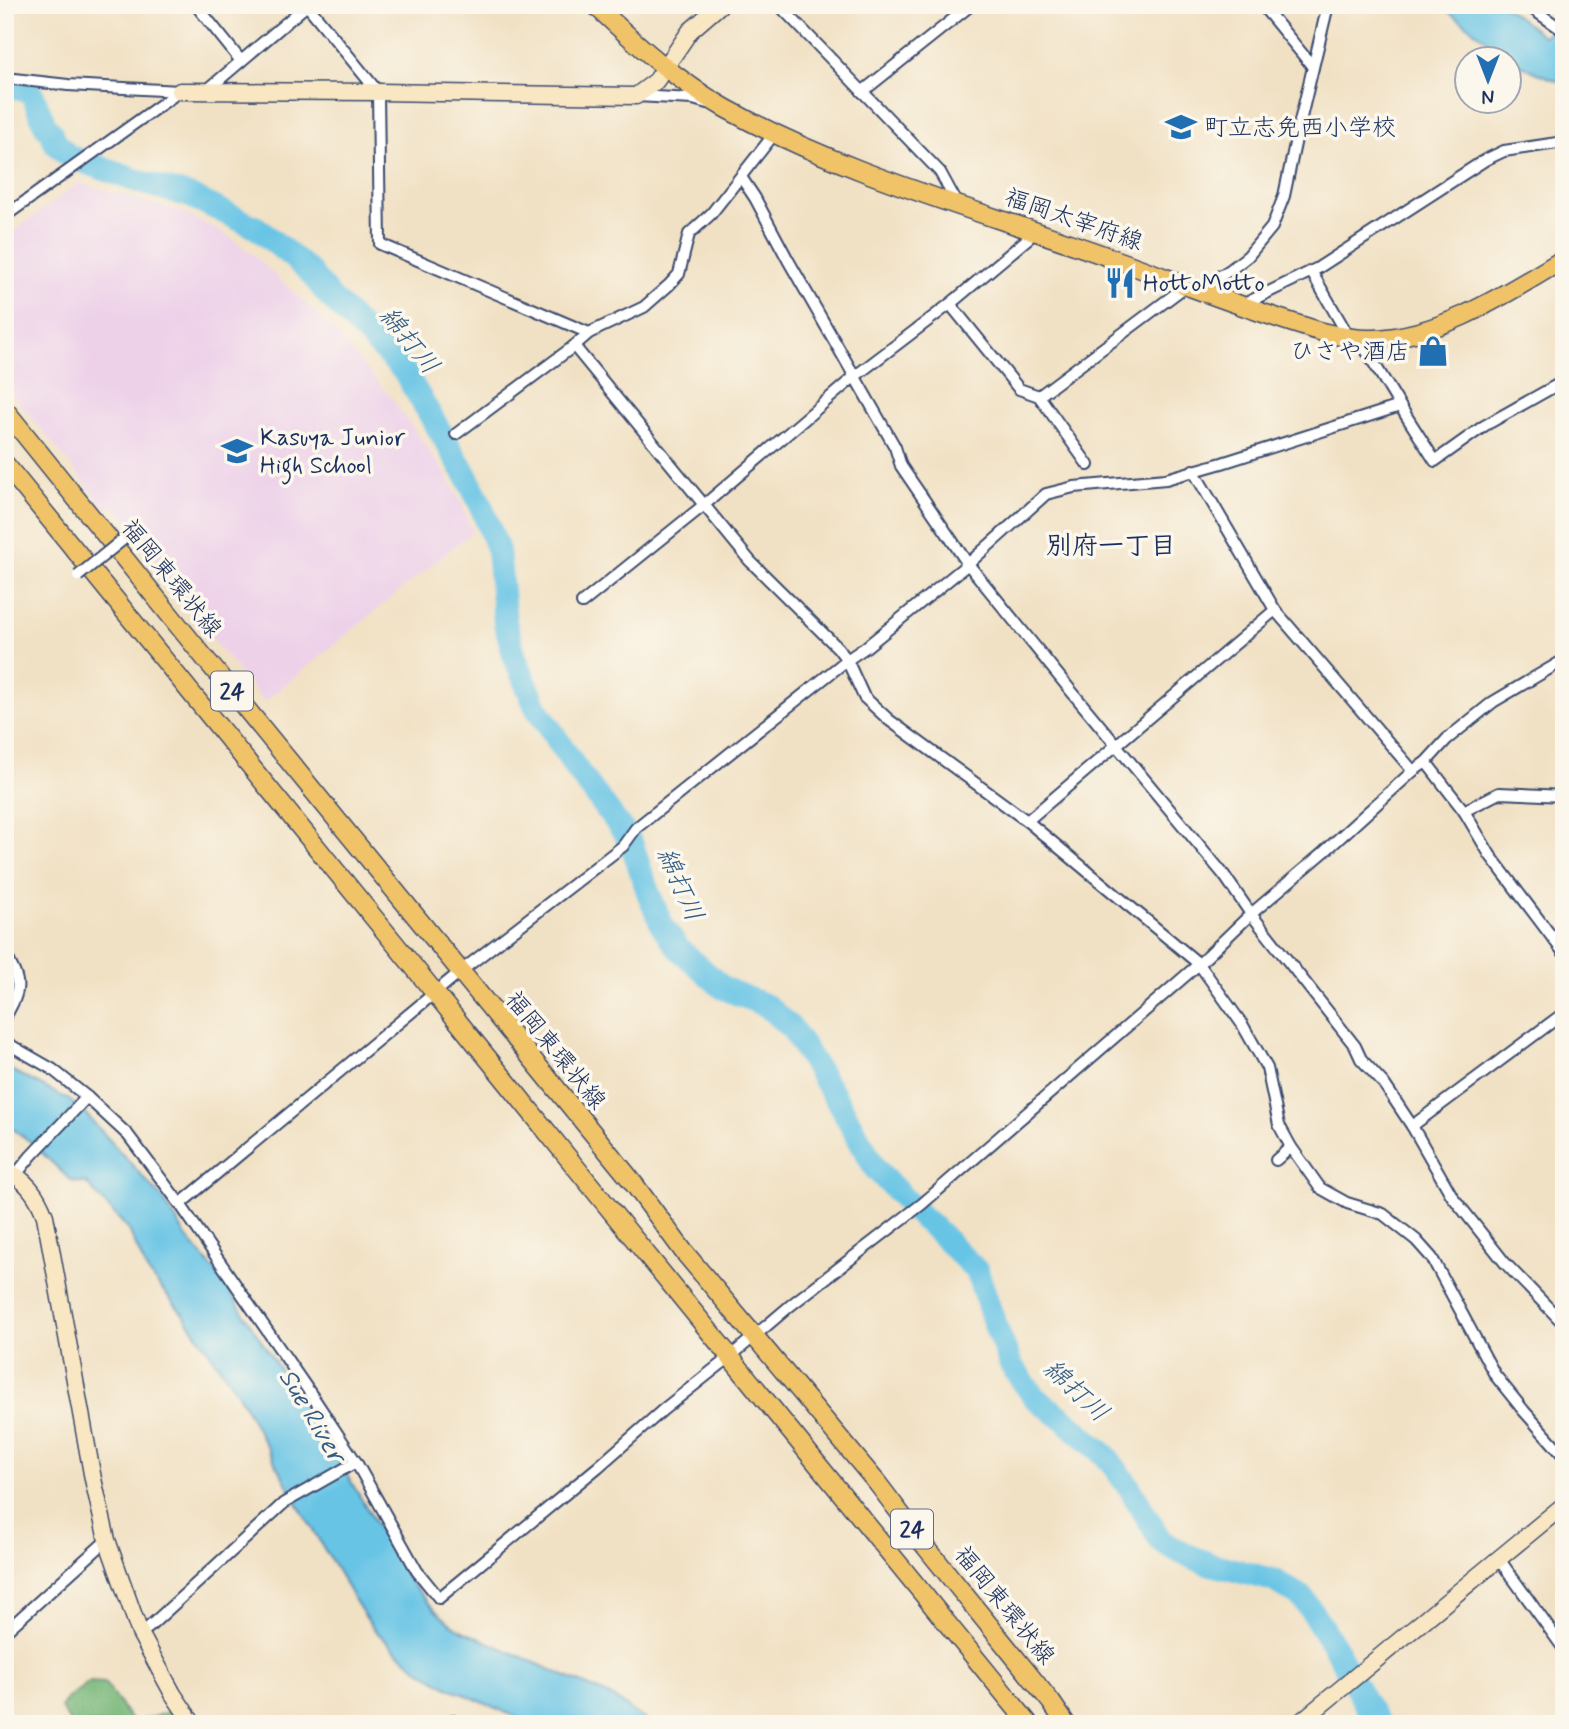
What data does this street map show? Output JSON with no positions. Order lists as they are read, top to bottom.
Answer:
{
  "streets": {
    "main road": ["福岡太宰府線", "福岡東環状線", "24"]
  },
  "districts": ["別府一丁目"],
  "water": ["綿打川", "Sue River"],
  "places": {
    "school or university": ["町立志免西小学校", "Kasuya Junior High School"],
    "restaurant": ["HottoMotto"],
    "shop": ["ひさや酒店"]
  },
  "north": "bottom"
}
